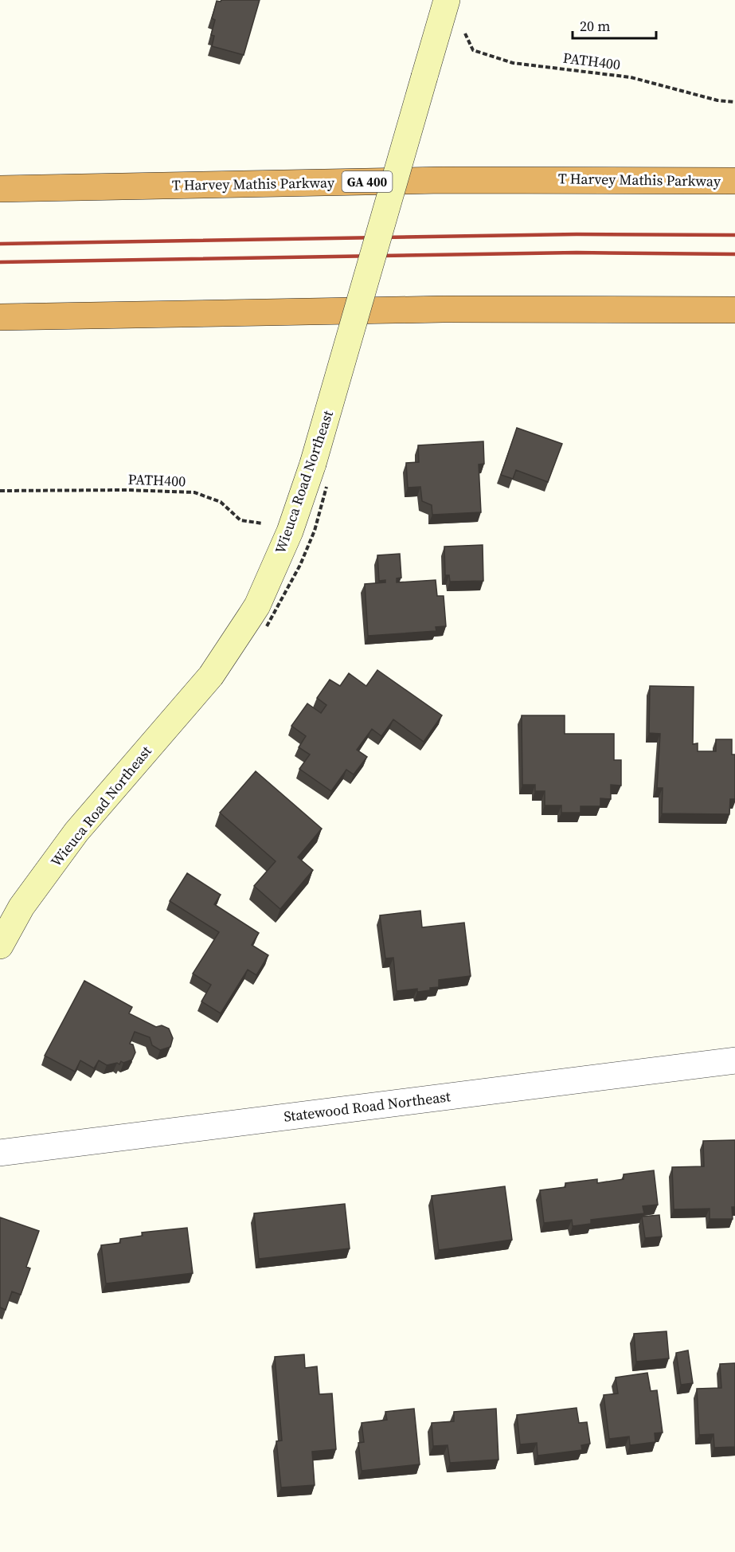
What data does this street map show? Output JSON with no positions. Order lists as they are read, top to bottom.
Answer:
{
  "streets": {
    "highway": ["T Harvey Mathis Parkway", "GA 400"],
    "street": ["Wieuca Road Northeast", "Statewood Road Northeast"],
    "path": ["PATH400"]
  },
  "scale_bar": "20 m"
}
